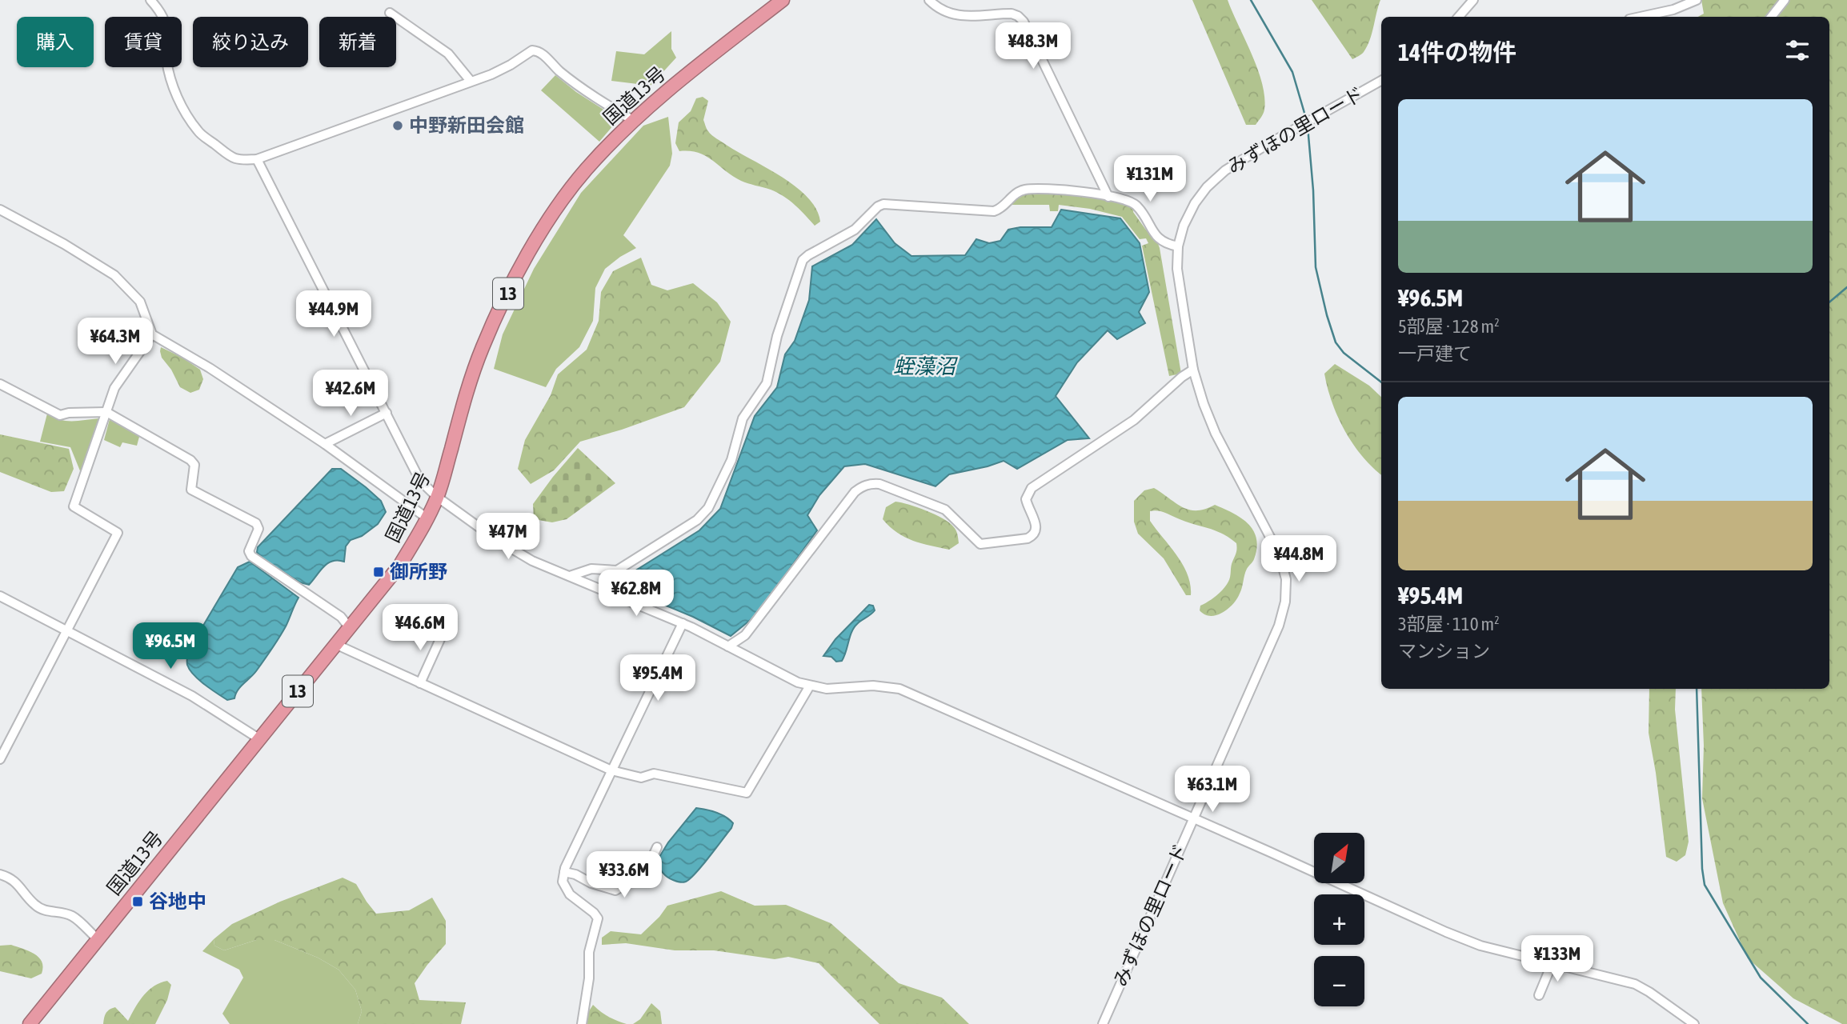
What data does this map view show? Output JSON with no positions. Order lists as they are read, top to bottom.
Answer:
{
  "streets": {
    "highway": ["国道13号", "13"],
    "street": ["みずほの里ロード"]
  },
  "water": ["蛭藻沼"],
  "places": {
    "other": ["中野新田会館"],
    "transit": ["御所野", "谷地中"]
  },
  "north": "top right",
  "page": {
    "chip": [
      "購入",
      "賃貸",
      "絞り込み",
      "新着"
    ],
    "heading": "14件の物件",
    "price": [
      "¥48.3M",
      "¥131M",
      "¥44.9M",
      "¥64.3M",
      "¥42.6M",
      "¥47M",
      "¥44.8M",
      "¥62.8M",
      "¥46.6M",
      "¥96.5M",
      "¥95.4M",
      "¥63.1M",
      "¥33.6M",
      "¥133M"
    ],
    "list": [
      {
        "name": "¥96.5M",
        "note": "5部屋 · 128 m² · 一戸建て"
      },
      {
        "name": "¥95.4M",
        "note": "3部屋 · 110 m² · マンション"
      }
    ],
    "map_buttons": ["+", "−"]
  }
}
